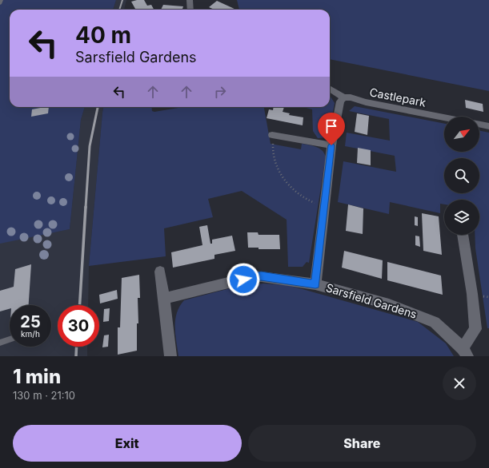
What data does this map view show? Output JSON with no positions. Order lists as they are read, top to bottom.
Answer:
{
  "streets": {
    "street": ["Castlepark", "Sarsfield Gardens"]
  },
  "crossings": [
    ["Castlepark", "Sarsfield Gardens"]
  ],
  "north": "top right",
  "page": {
    "turn": ["40 m", "Sarsfield Gardens"],
    "speed": "25 km/h",
    "limit": "30",
    "heading": ["1 min", "130 m · 21:10"],
    "buttons": ["Exit", "Share"]
  }
}
